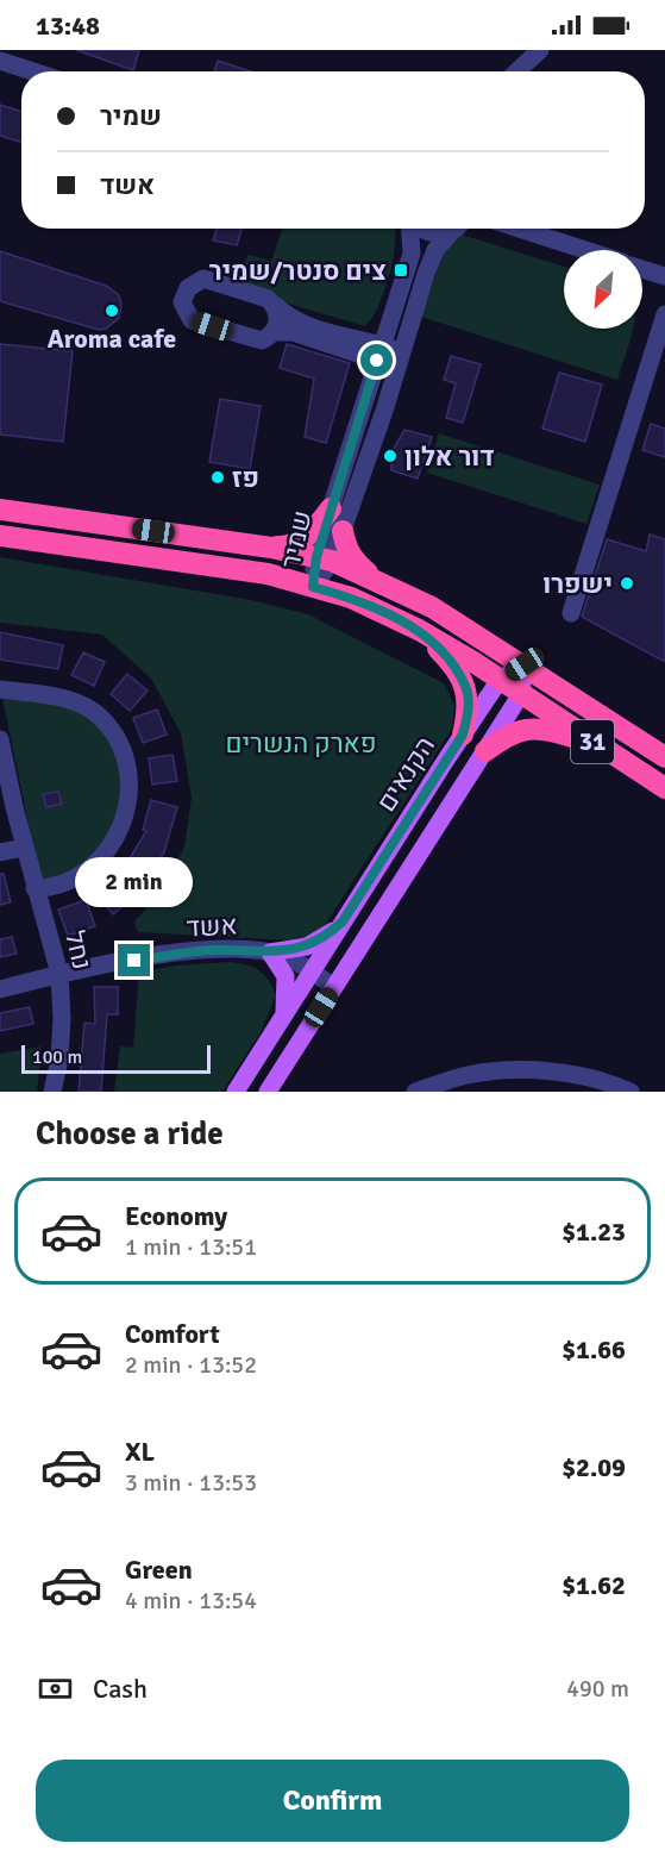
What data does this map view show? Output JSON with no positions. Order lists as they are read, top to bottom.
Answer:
{
  "streets": {
    "highway": ["31"],
    "main road": ["הקנאים"],
    "street": ["שמיר", "אשד", "נחל"]
  },
  "crossings": [
    ["שמיר", "31"],
    ["31", "הקנאים"],
    ["הקנאים", "אשד"],
    ["אשד", "נחל"]
  ],
  "parks": ["פארק הנשרים"],
  "places": {
    "transit": ["צים סנטר/שמיר"],
    "other": [
      "Aroma cafe",
      "דור אלון",
      "פז",
      "ישפרו"
    ]
  },
  "scale_bar": "100 m",
  "north": "bottom left",
  "page": {
    "status": "13:48",
    "banner": ["שמיר", "אשד"],
    "bubble": "2 min",
    "scale": "100 m",
    "heading": "Choose a ride",
    "list": [
      {
        "name": "Economy",
        "note": "1 min · 13:51",
        "value": "$1.23"
      },
      {
        "name": "Comfort",
        "note": "2 min · 13:52",
        "value": "$1.66"
      },
      {
        "name": "XL",
        "note": "3 min · 13:53",
        "value": "$2.09"
      },
      {
        "name": "Green",
        "note": "4 min · 13:54",
        "value": "$1.62"
      }
    ],
    "pay": ["Cash", "490 m"],
    "buttons": "Confirm"
  }
}
